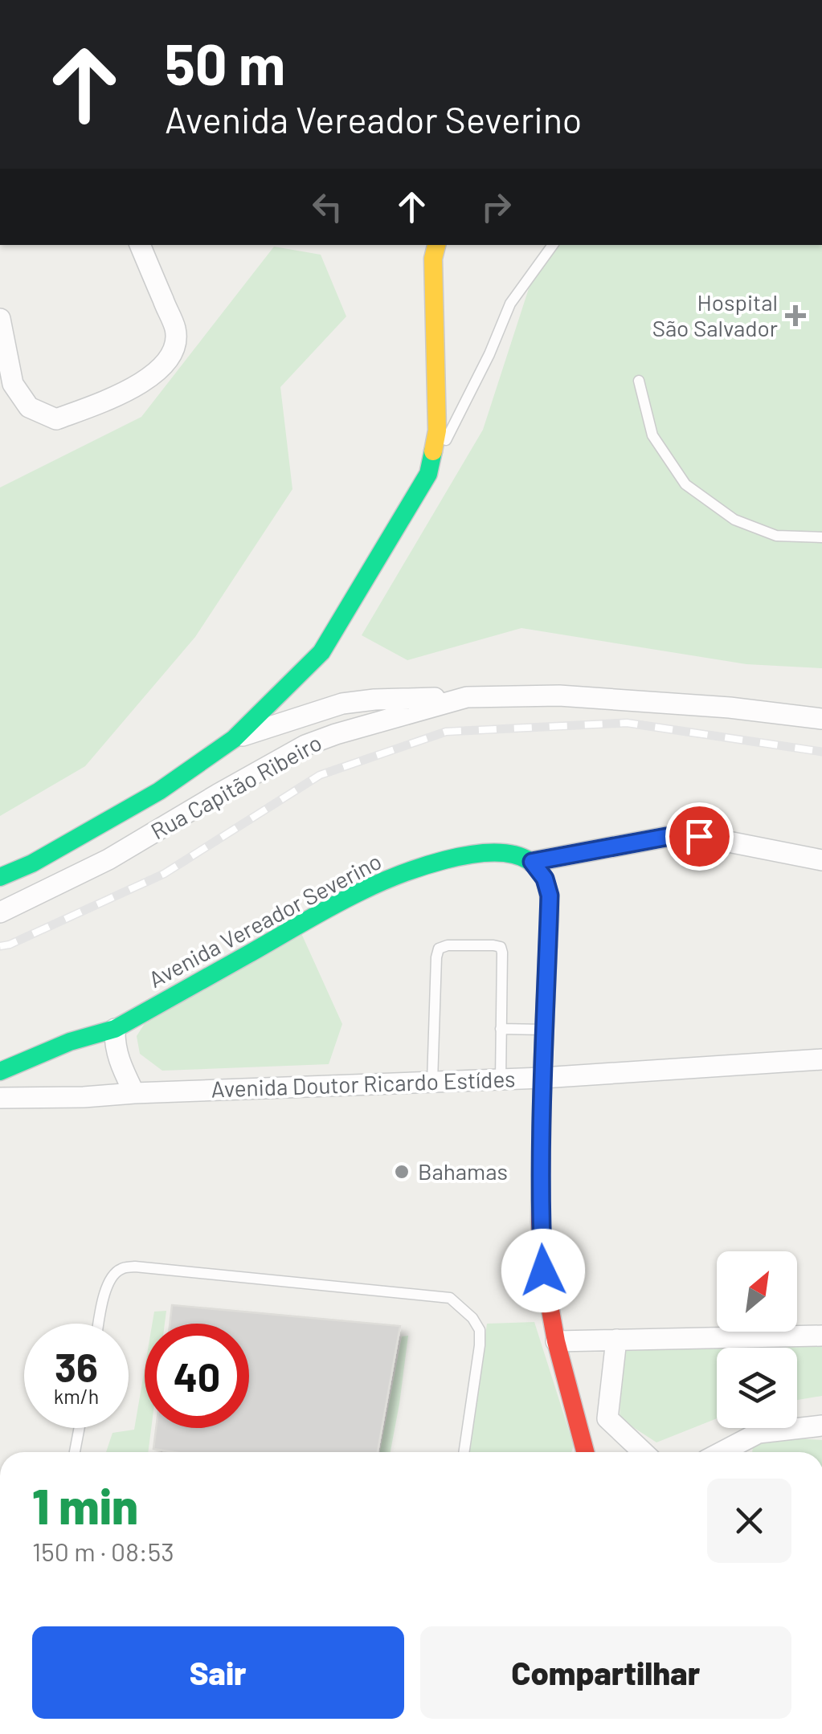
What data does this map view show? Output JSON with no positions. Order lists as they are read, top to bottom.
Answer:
{
  "streets": {
    "street": ["Rua Capitão Ribeiro", "Avenida Vereador Severino", "Avenida Doutor Ricardo Estídes"]
  },
  "places": {
    "health": ["Hospital São Salvador"],
    "other": ["Bahamas"]
  },
  "north": "top right",
  "page": {
    "turn": ["50 m", "Avenida Vereador Severino"],
    "speed": "36 km/h",
    "limit": "40",
    "heading": ["1 min", "150 m · 08:53"],
    "buttons": ["Sair", "Compartilhar"]
  }
}
